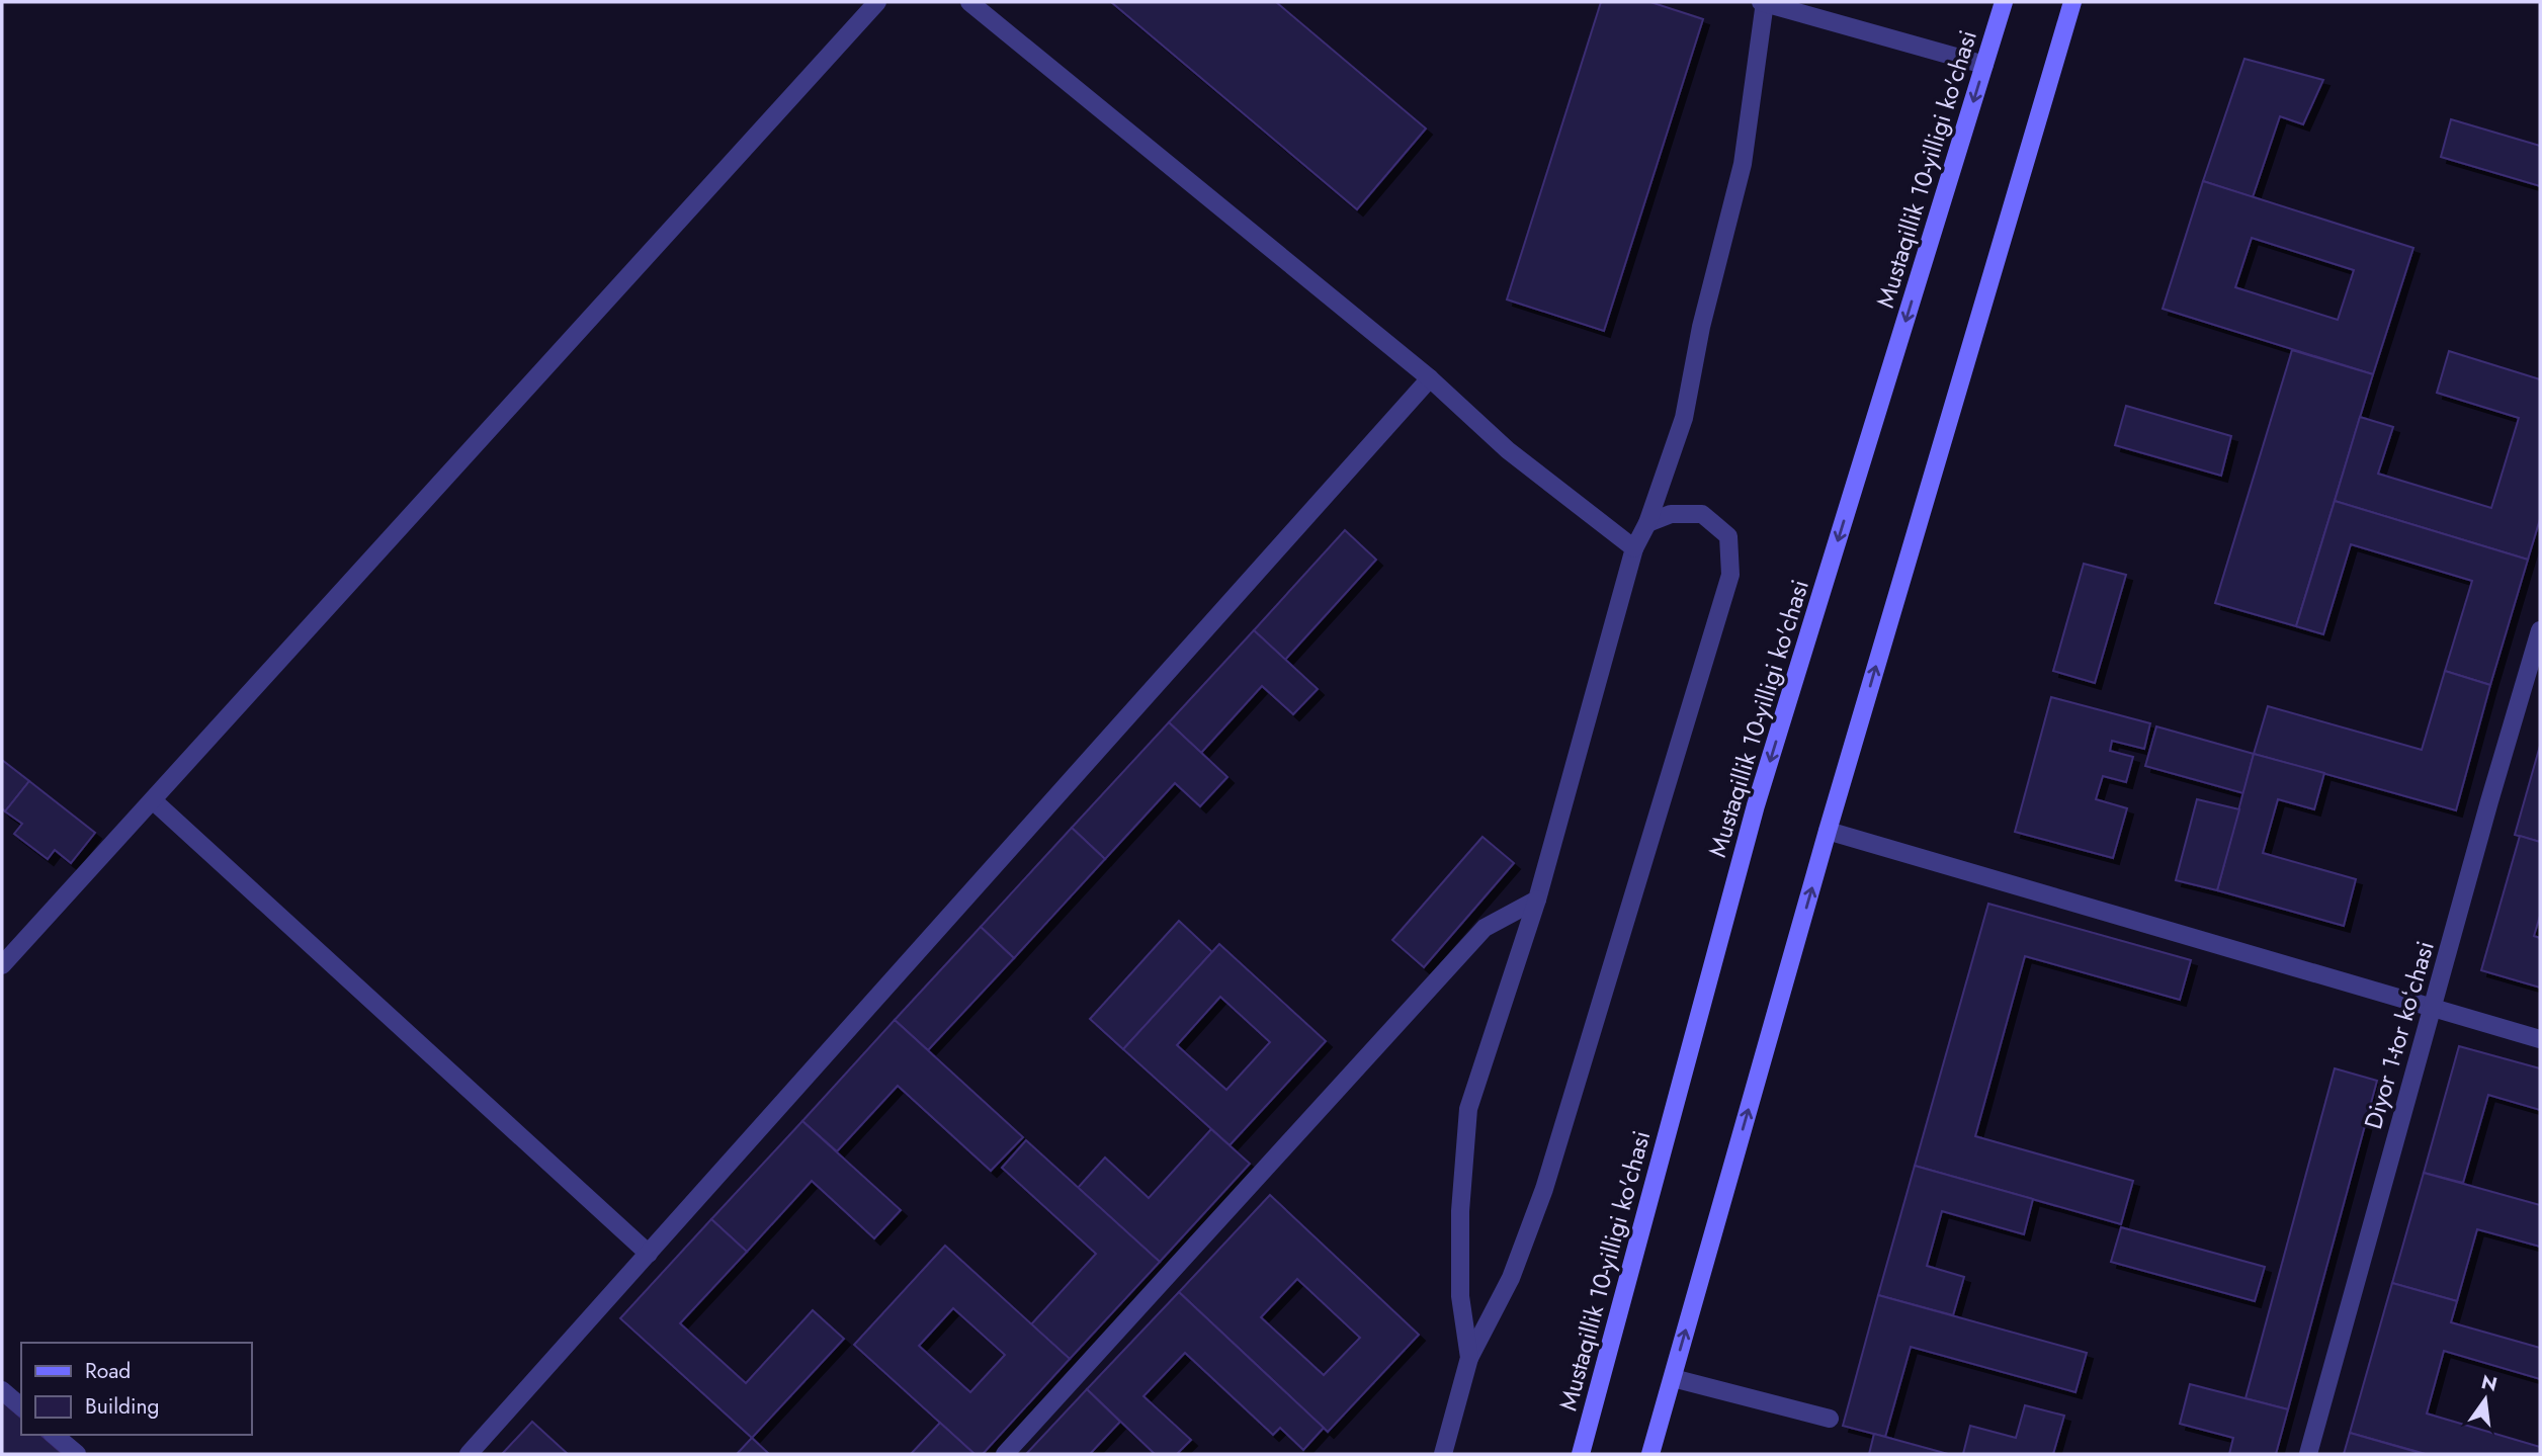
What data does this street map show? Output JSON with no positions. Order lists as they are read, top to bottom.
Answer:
{
  "streets": {
    "main road": ["Mustaqillik 10-yilligi ko'chasi"],
    "street": ["Diyor 1-tor koʻchasi"]
  },
  "legend": ["Road", "Building"],
  "north": "top"
}
